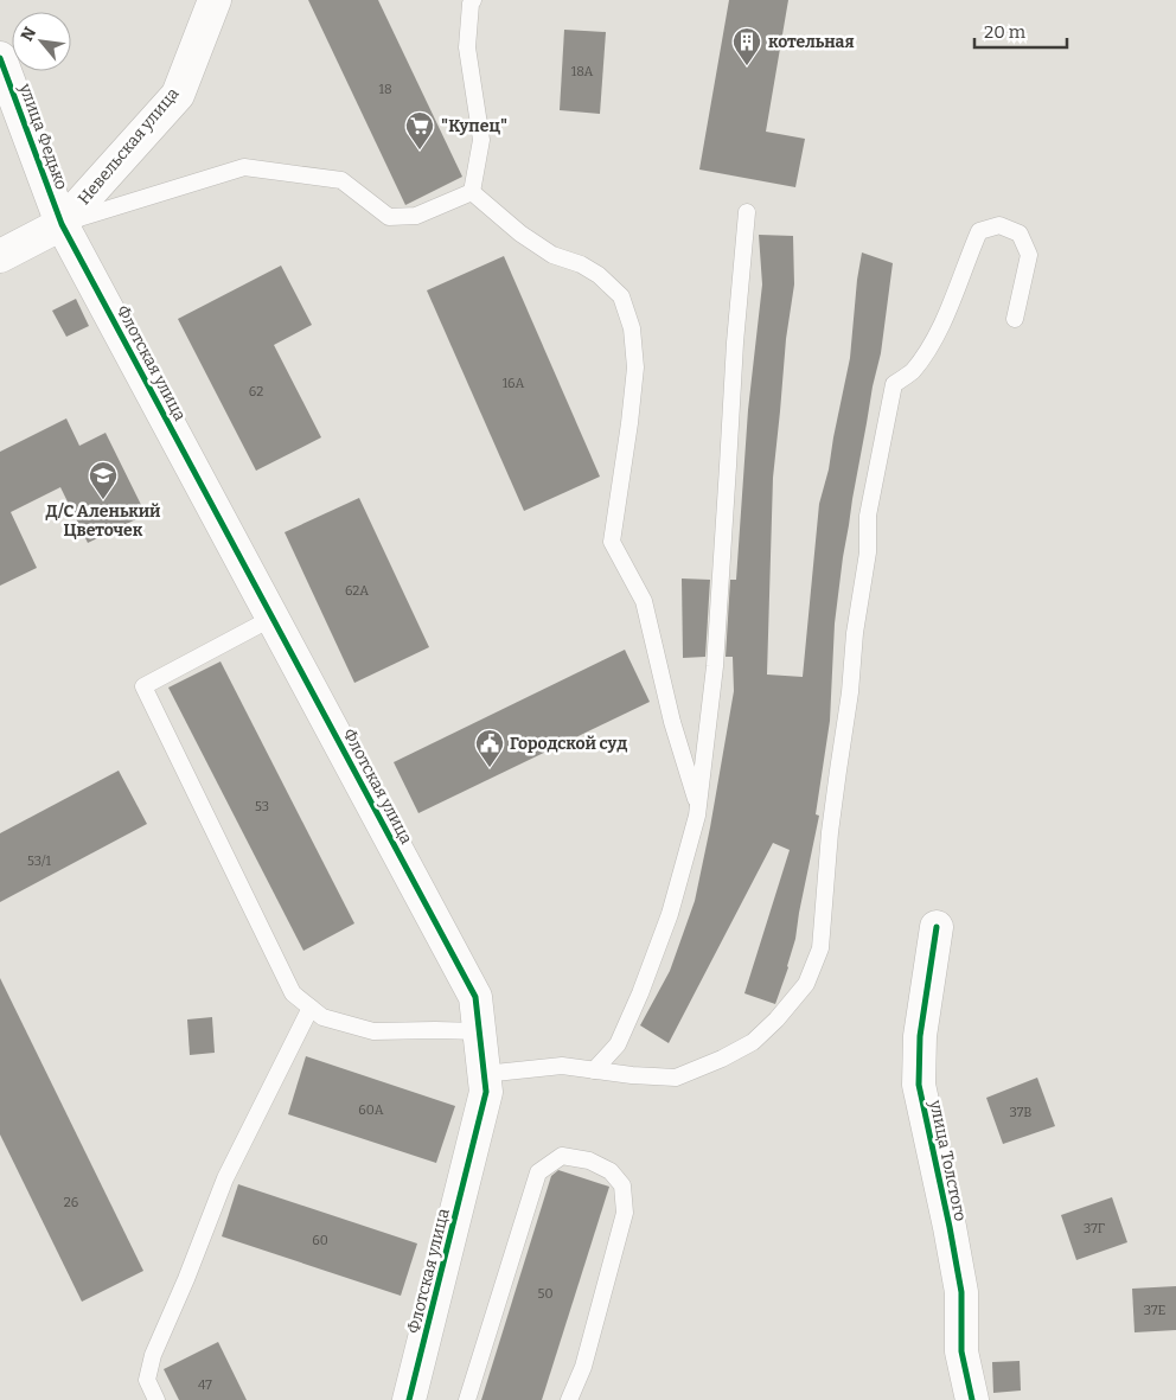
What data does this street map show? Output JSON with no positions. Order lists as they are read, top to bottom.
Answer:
{
  "streets": {
    "street": [
      "улица Федько",
      "Невельская улица",
      "Флотская улица",
      "улица Толстого"
    ]
  },
  "crossings": [
    ["улица Федько", "Невельская улица"],
    ["улица Федько", "Флотская улица"],
    ["Невельская улица", "Флотская улица"]
  ],
  "places": {
    "building": ["котельная"],
    "supermarket": ["\"Купец\""],
    "school or university": ["Д/С Аленький Цветочек"],
    "public building": ["Городской суд"]
  },
  "house_numbers": [
    "18А",
    "18",
    "16А",
    "62",
    "62А",
    "53",
    "53/1",
    "60А",
    "37В",
    "26",
    "37Г",
    "60",
    "50",
    "37Е",
    "47"
  ],
  "scale_bar": "20 m",
  "north": "top left"
}
